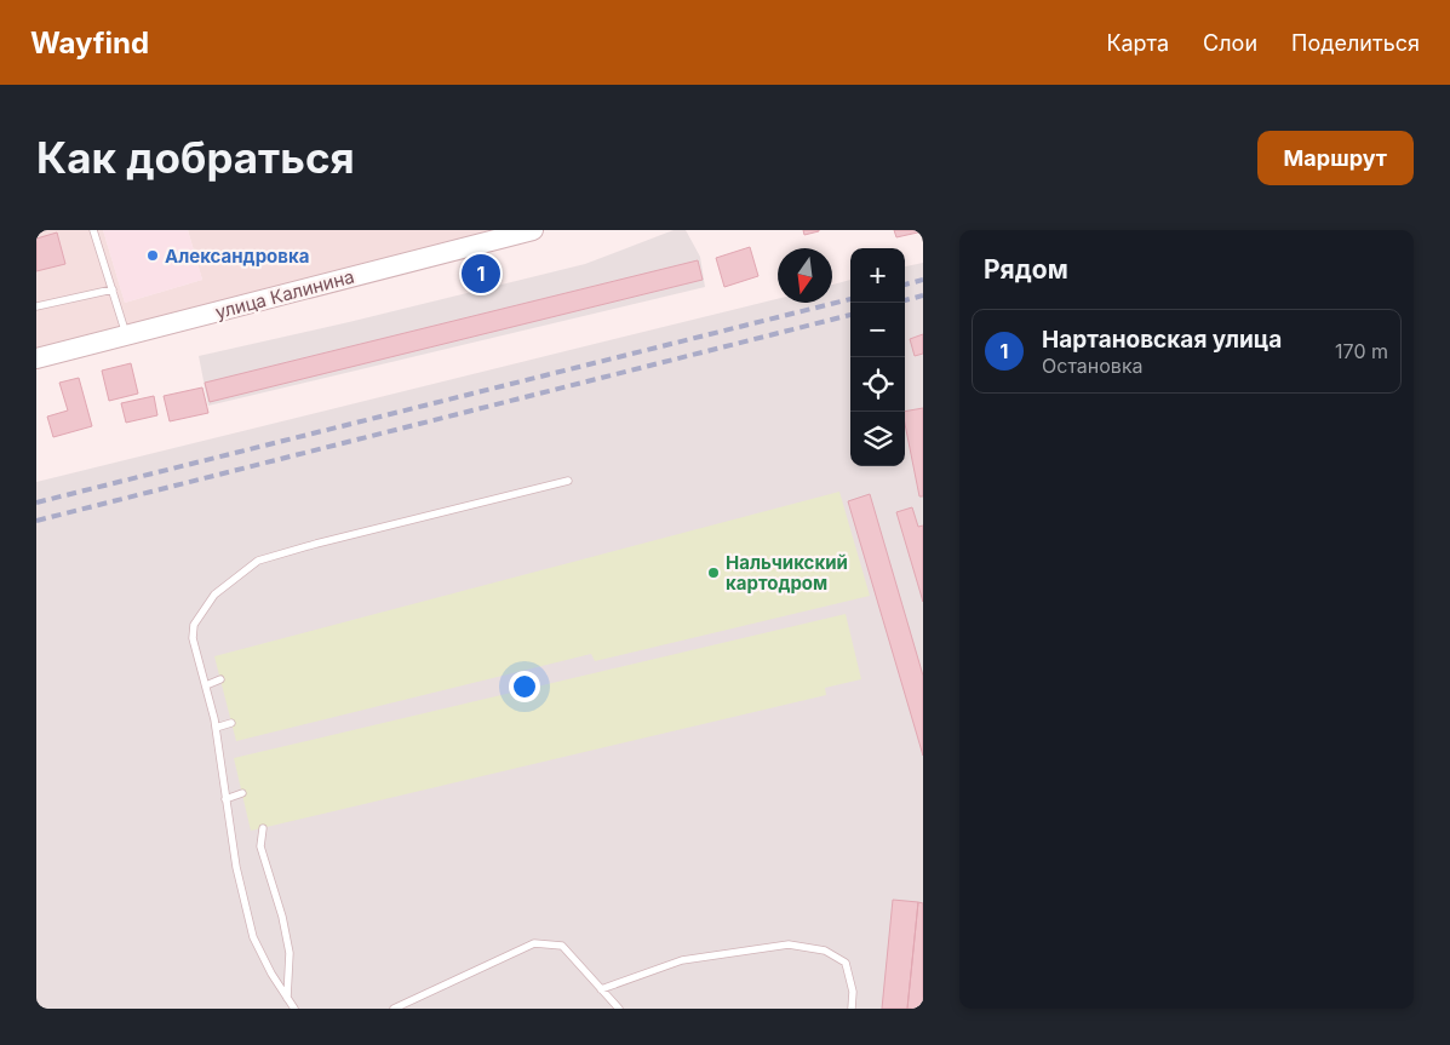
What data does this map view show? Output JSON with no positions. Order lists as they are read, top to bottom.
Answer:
{
  "streets": {
    "main road": ["улица Калинина"]
  },
  "places": ["Александровка", "Нальчикский картодром"],
  "north": "bottom",
  "page": {
    "header": "Wayfind",
    "nav": ["Карта", "Слои", "Поделиться"],
    "buttons": "Маршрут",
    "title": "Как добраться",
    "heading": "Рядом",
    "map_buttons": ["+", "−"],
    "pins": "1",
    "list": [
      {
        "mark": "1",
        "name": "Нартановская улица",
        "note": "Остановка",
        "value": "170 m"
      }
    ]
  }
}
